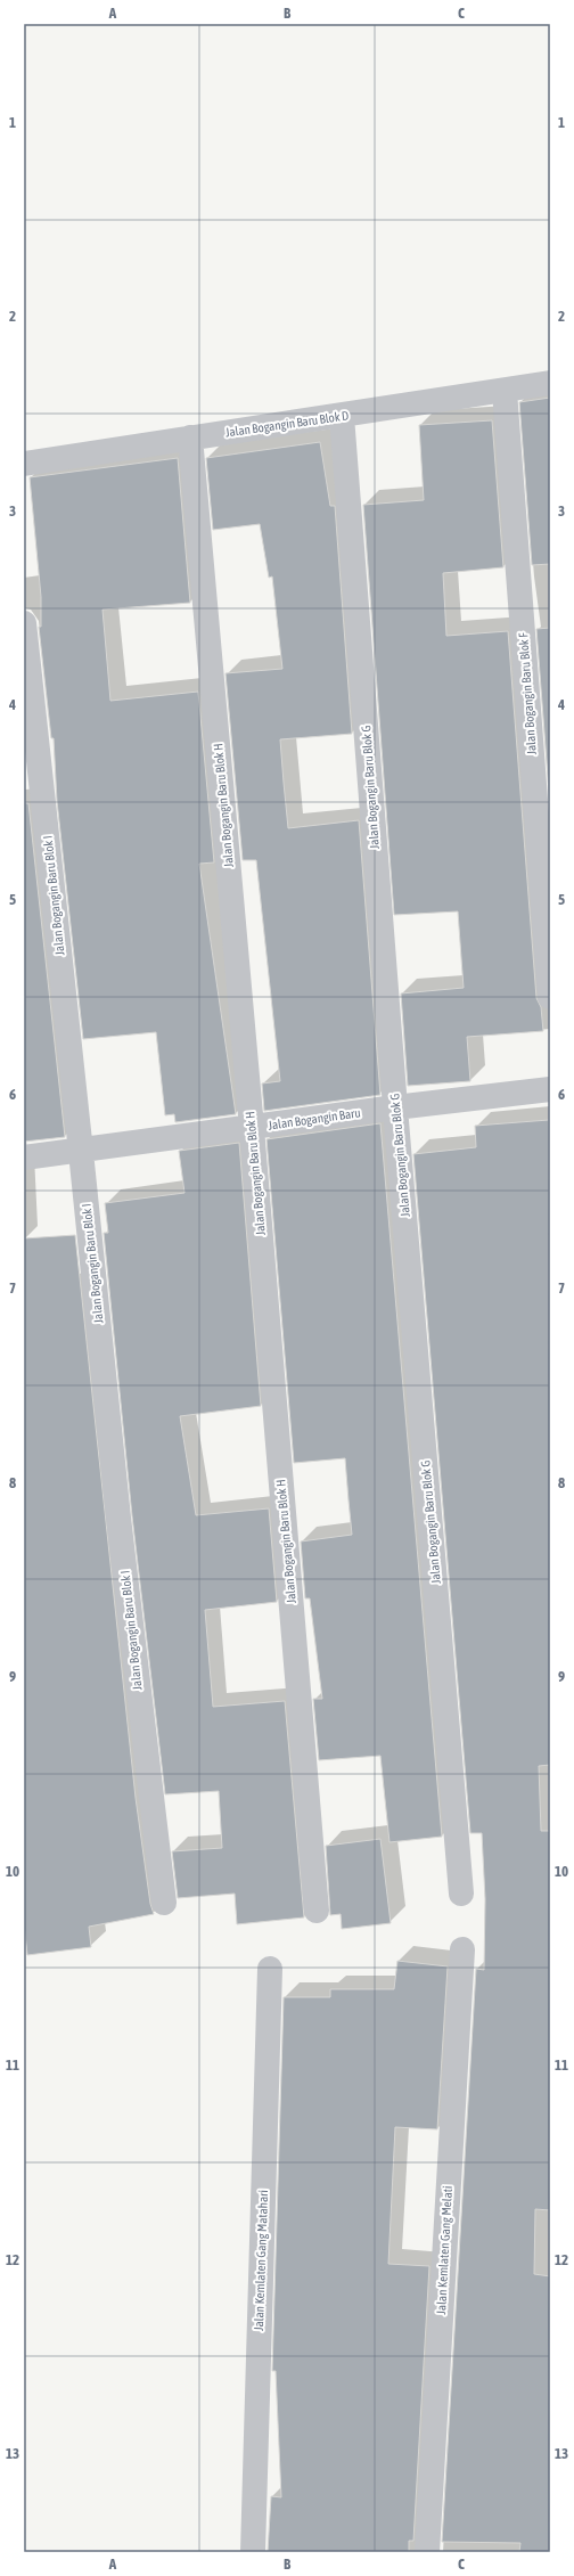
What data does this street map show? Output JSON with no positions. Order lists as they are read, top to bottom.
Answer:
{
  "streets": {
    "street": [
      "Jalan Bogangin Baru Blok D",
      "Jalan Bogangin Baru Blok F",
      "Jalan Bogangin Baru Blok G",
      "Jalan Bogangin Baru Blok H",
      "Jalan Bogangin Baru Blok I",
      "Jalan Bogangin Baru",
      "Jalan Kemlaten Gang Melati",
      "Jalan Kemlaten Gang Matahari"
    ]
  },
  "crossings": [
    ["Jalan Bogangin Baru Blok D", "Jalan Bogangin Baru Blok F"],
    ["Jalan Bogangin Baru Blok D", "Jalan Bogangin Baru Blok G"],
    ["Jalan Bogangin Baru Blok D", "Jalan Bogangin Baru Blok H"],
    ["Jalan Bogangin Baru Blok G", "Jalan Bogangin Baru"],
    ["Jalan Bogangin Baru Blok H", "Jalan Bogangin Baru"],
    ["Jalan Bogangin Baru Blok I", "Jalan Bogangin Baru"]
  ],
  "grid": {
    "columns": ["A", "B", "C"],
    "rows": [
      "1",
      "2",
      "3",
      "4",
      "5",
      "6",
      "7",
      "8",
      "9",
      "10",
      "11",
      "12",
      "13"
    ]
  }
}
